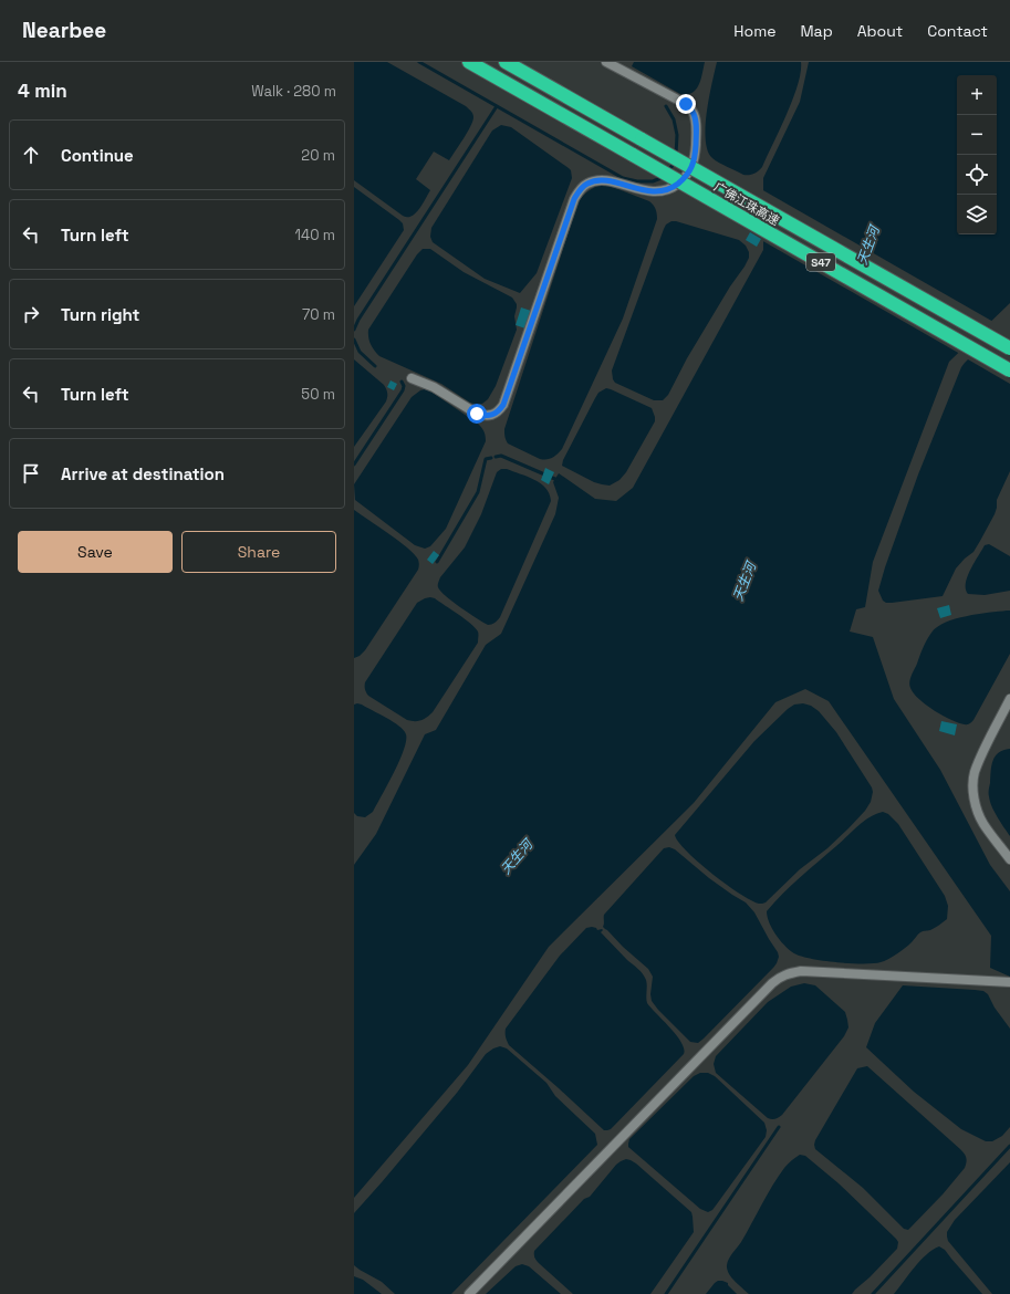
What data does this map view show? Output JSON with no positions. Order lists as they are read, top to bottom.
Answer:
{
  "streets": {
    "highway": ["广佛江珠高速", "S47"]
  },
  "water": ["天生河"],
  "page": {
    "header": "Nearbee",
    "nav": [
      "Home",
      "Map",
      "About",
      "Contact"
    ],
    "heading": ["4 min", "Walk · 280 m"],
    "map_buttons": ["+", "−"],
    "list": [
      ["Continue", "20 m"],
      ["Turn left", "140 m"],
      ["Turn right", "70 m"],
      ["Turn left", "50 m"],
      "Arrive at destination"
    ],
    "buttons": ["Save", "Share"]
  }
}
